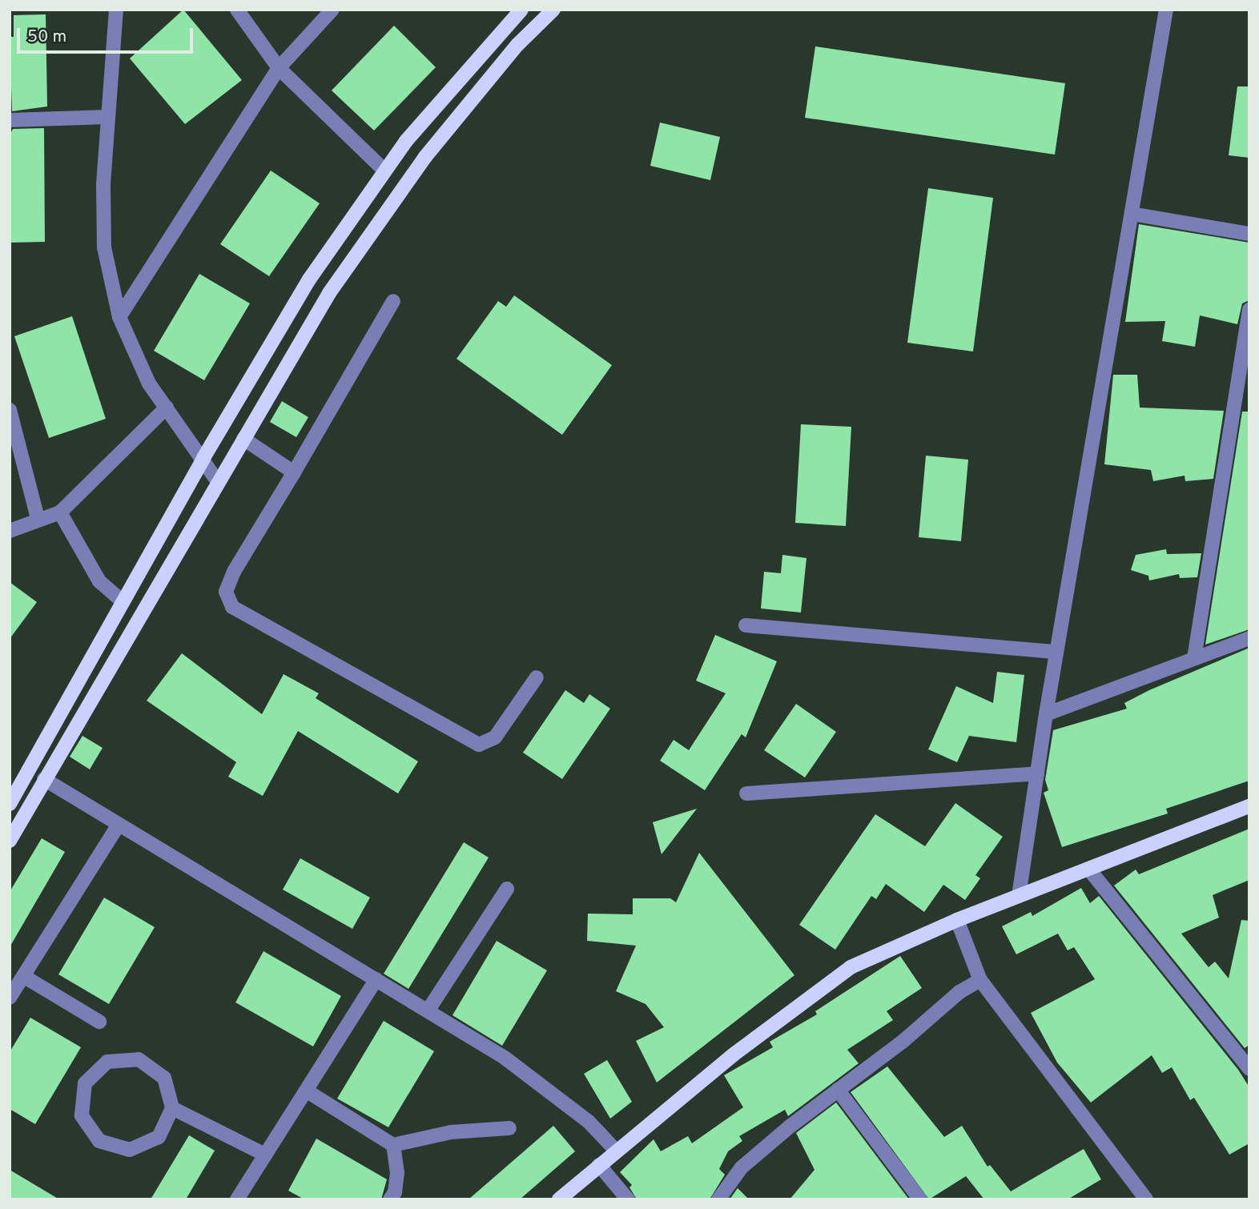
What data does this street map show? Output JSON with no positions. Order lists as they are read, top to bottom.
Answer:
{
  "scale_bar": "50 m"
}
